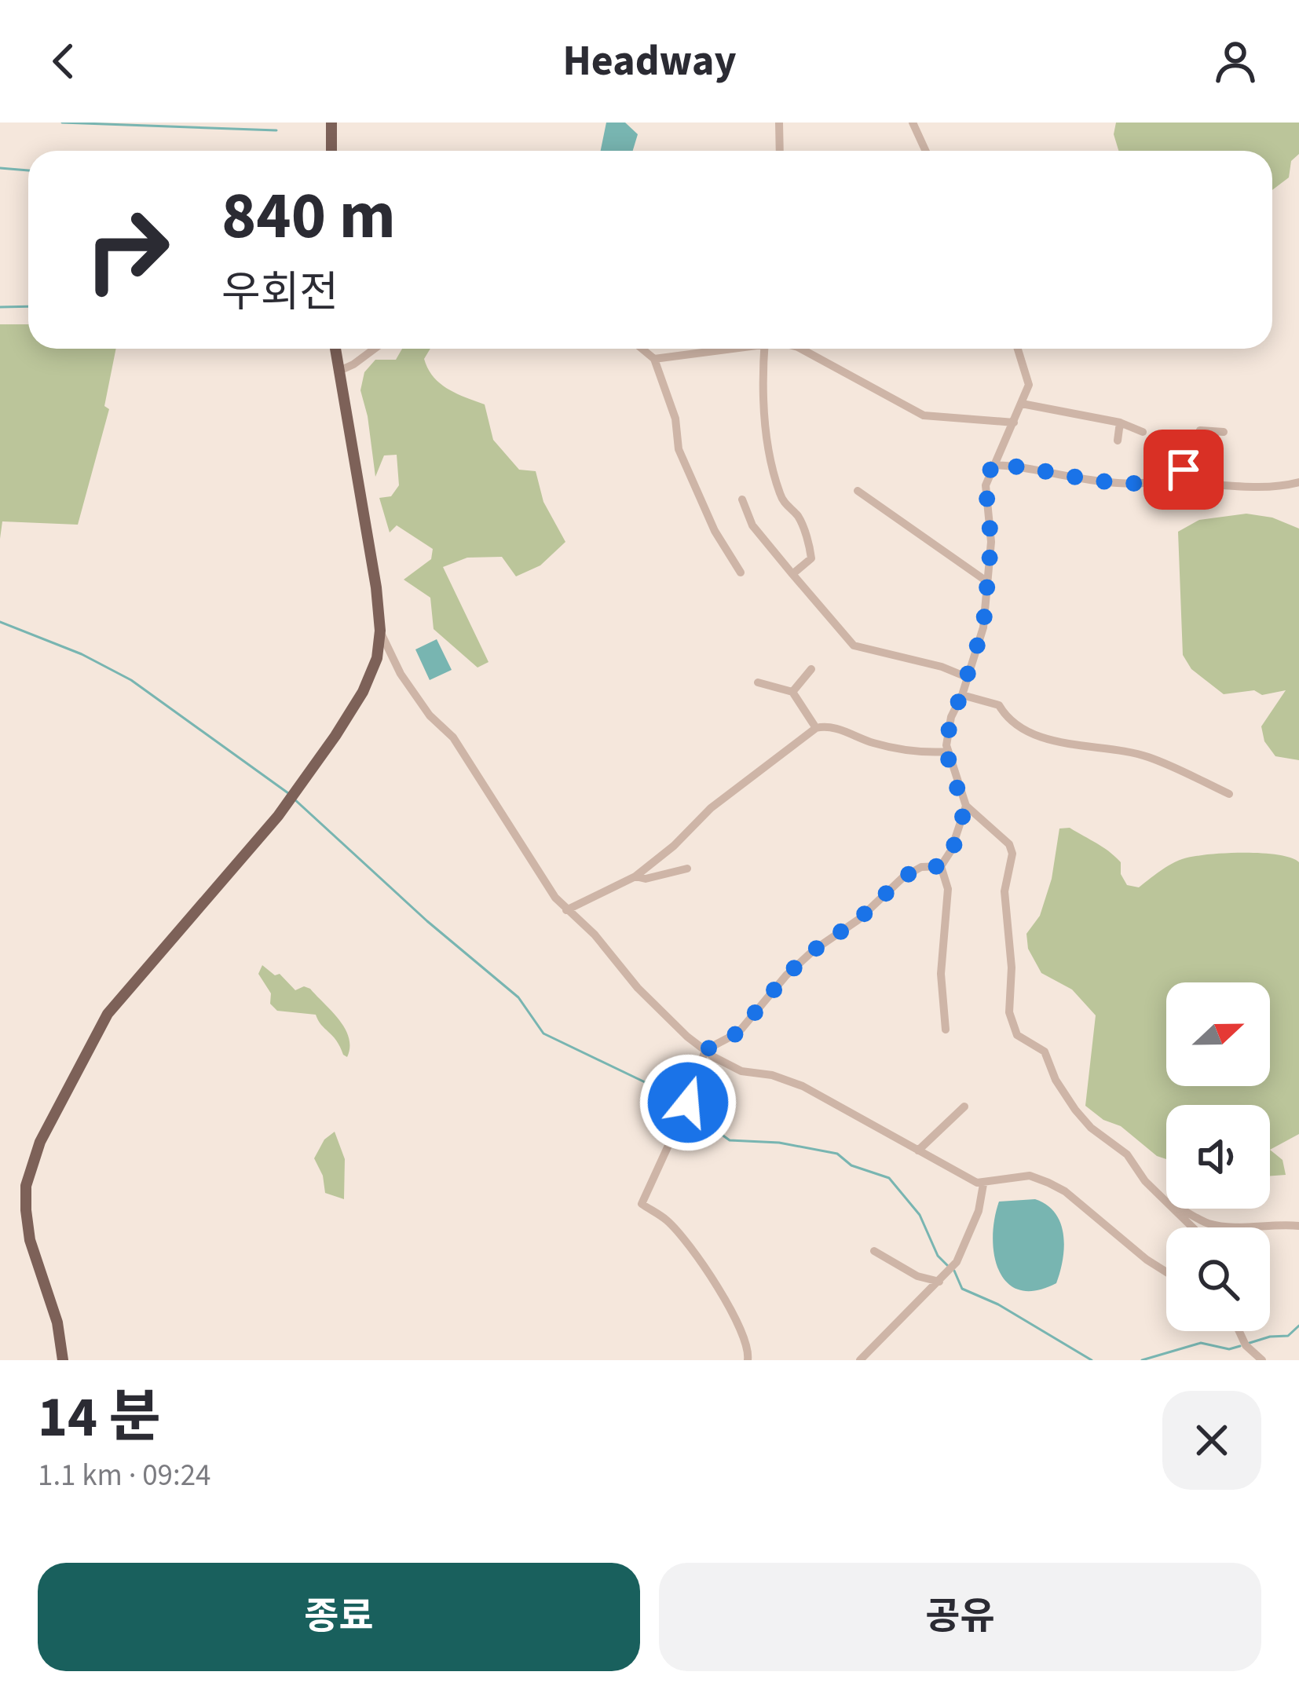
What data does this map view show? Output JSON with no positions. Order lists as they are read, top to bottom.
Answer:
{
  "north": "right",
  "page": {
    "header": "Headway",
    "turn": ["840 m", "우회전"],
    "heading": ["14 분", "1.1 km · 09:24"],
    "buttons": ["종료", "공유"]
  }
}
